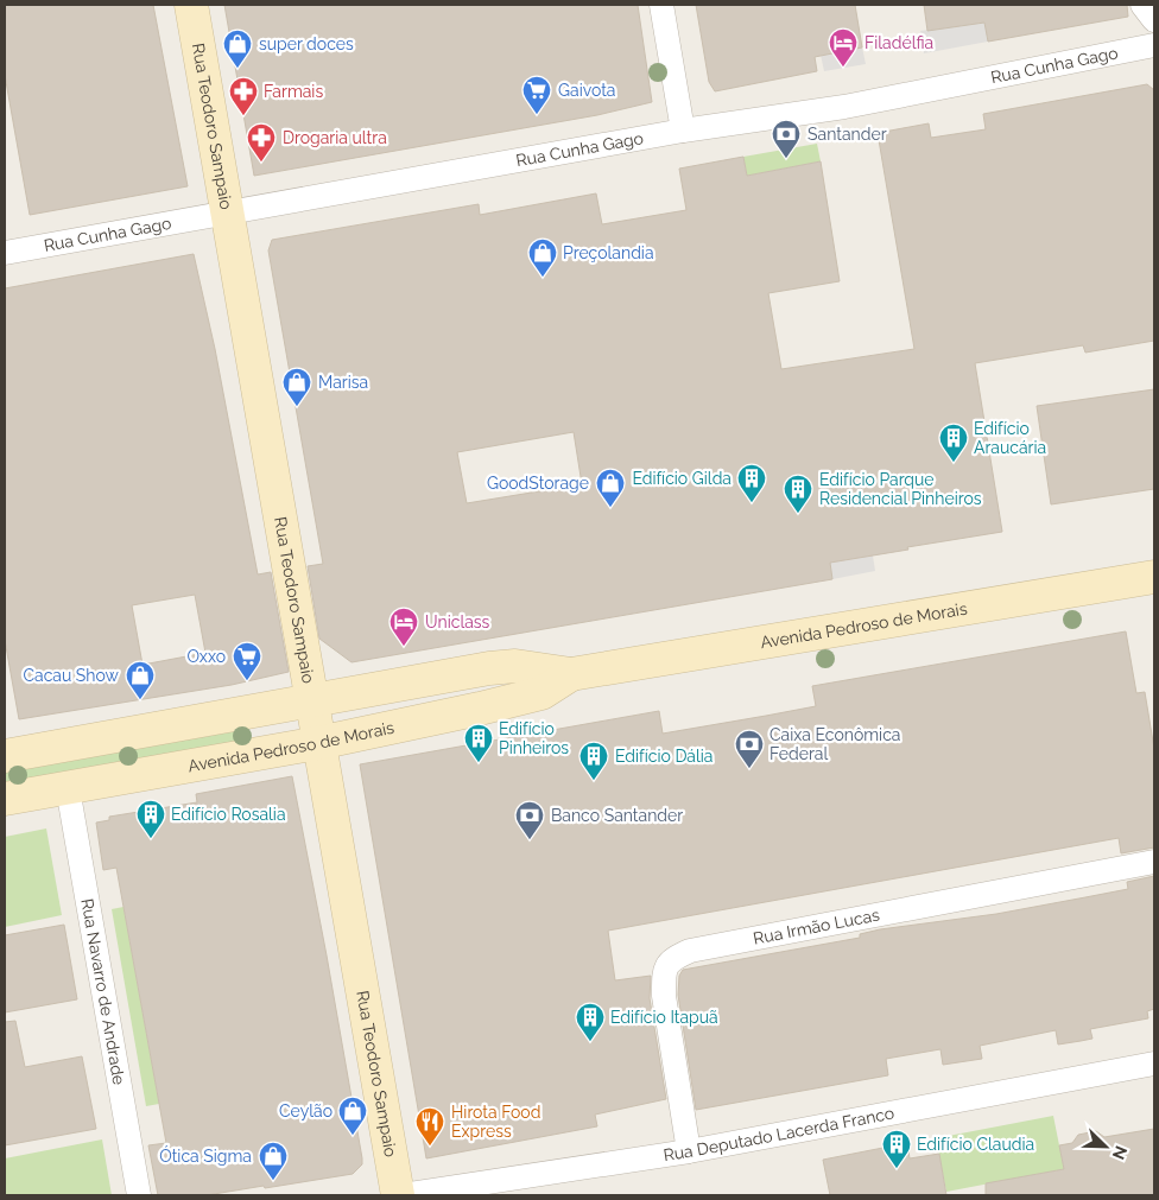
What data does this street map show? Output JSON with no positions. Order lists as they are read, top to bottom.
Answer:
{
  "streets": {
    "main road": ["Rua Teodoro Sampaio", "Avenida Pedroso de Morais"],
    "street": [
      "Rua Cunha Gago",
      "Rua Irmão Lucas",
      "Rua Navarro de Andrade",
      "Rua Deputado Lacerda Franco"
    ]
  },
  "crossings": [
    ["Rua Cunha Gago", "Rua Teodoro Sampaio"],
    ["Rua Teodoro Sampaio", "Avenida Pedroso de Morais"],
    ["Rua Teodoro Sampaio", "Rua Deputado Lacerda Franco"],
    ["Avenida Pedroso de Morais", "Rua Navarro de Andrade"],
    ["Rua Irmão Lucas", "Rua Deputado Lacerda Franco"]
  ],
  "places": {
    "hotel": ["Filadélfia", "Uniclass"],
    "shop": [
      "super doces",
      "Preçolandia",
      "Marisa",
      "GoodStorage",
      "Cacau Show",
      "Ceylão",
      "Ótica Sigma"
    ],
    "supermarket": ["Gaivota", "Oxxo"],
    "pharmacy": ["Farmais", "Drogaria ultra"],
    "bank": ["Santander", "Caixa Econômica Federal", "Banco Santander"],
    "building": [
      "Edifício Araucária",
      "Edifício Gilda",
      "Edifício Parque Residencial Pinheiros",
      "Edifício Pinheiros",
      "Edifício Dália",
      "Edifício Rosalia",
      "Edifício Itapuã",
      "Edifício Claudia"
    ],
    "restaurant": ["Hirota Food Express"]
  },
  "north": "bottom right"
}
